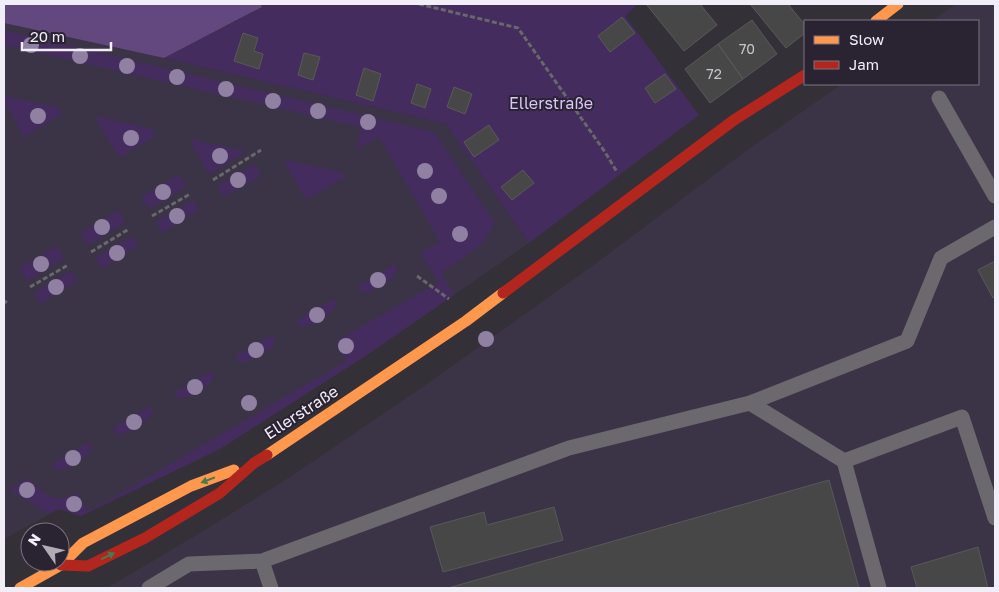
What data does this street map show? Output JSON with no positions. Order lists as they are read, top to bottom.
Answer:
{
  "streets": {
    "main road": ["Ellerstraße"]
  },
  "parks": ["Ellerstraße"],
  "house_numbers": ["70", "72"],
  "legend": ["Slow", "Jam"],
  "scale_bar": "20 m",
  "north": "top left"
}
